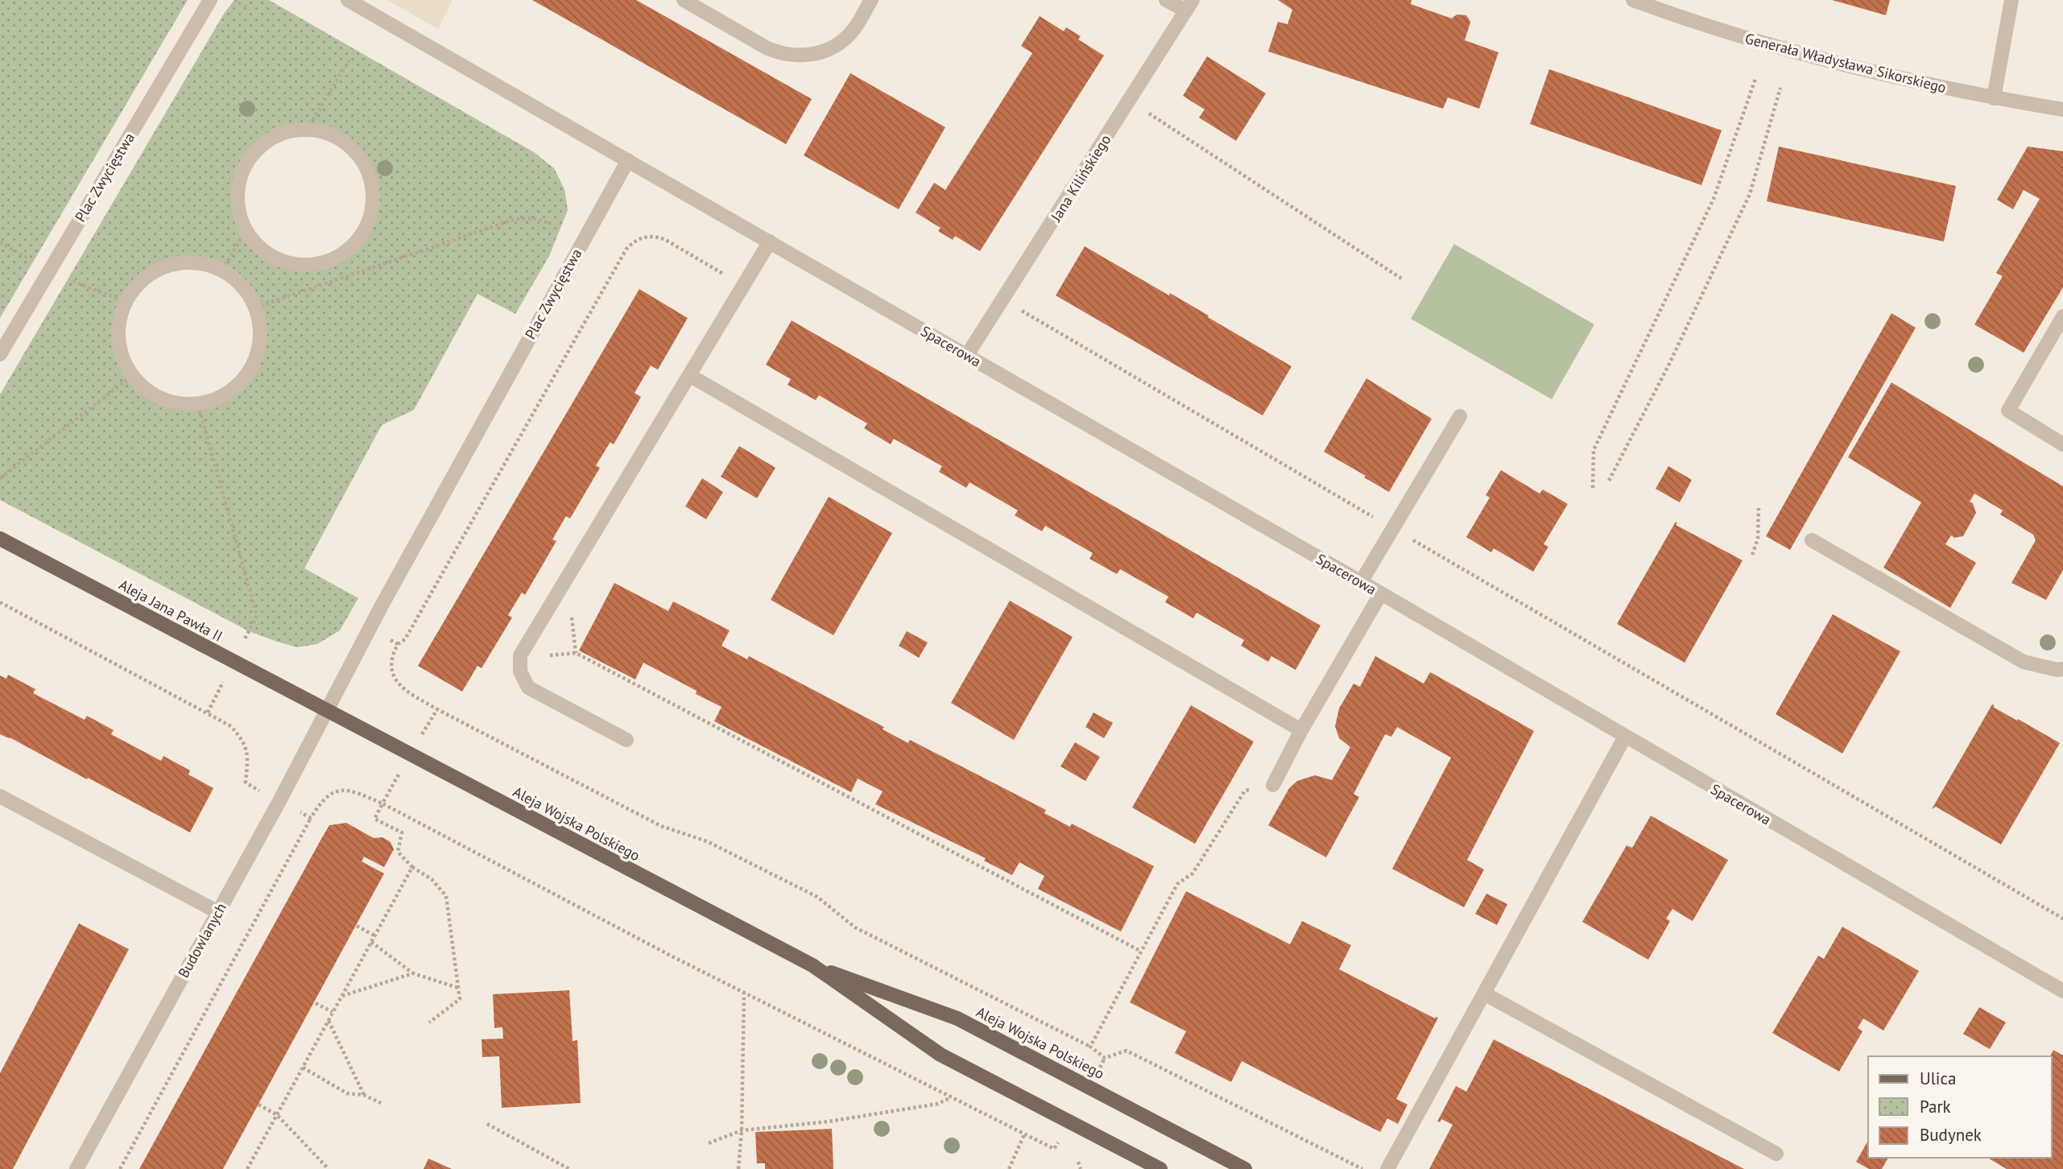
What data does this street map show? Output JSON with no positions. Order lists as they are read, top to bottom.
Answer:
{
  "streets": {
    "main road": ["Aleja Jana Pawła II", "Aleja Wojska Polskiego"],
    "street": [
      "Generała Władysława Sikorskiego",
      "Plac Zwycięstwa",
      "Jana Kilińskiego",
      "Spacerowa",
      "Budowlanych"
    ]
  },
  "crossings": [
    ["Plac Zwycięstwa", "Spacerowa"],
    ["Plac Zwycięstwa", "Aleja Jana Pawła II"],
    ["Plac Zwycięstwa", "Aleja Wojska Polskiego"],
    ["Plac Zwycięstwa", "Budowlanych"],
    ["Jana Kilińskiego", "Spacerowa"],
    ["Aleja Jana Pawła II", "Aleja Wojska Polskiego"],
    ["Aleja Jana Pawła II", "Budowlanych"],
    ["Aleja Wojska Polskiego", "Budowlanych"]
  ],
  "legend": ["Ulica", "Park", "Budynek"]
}
